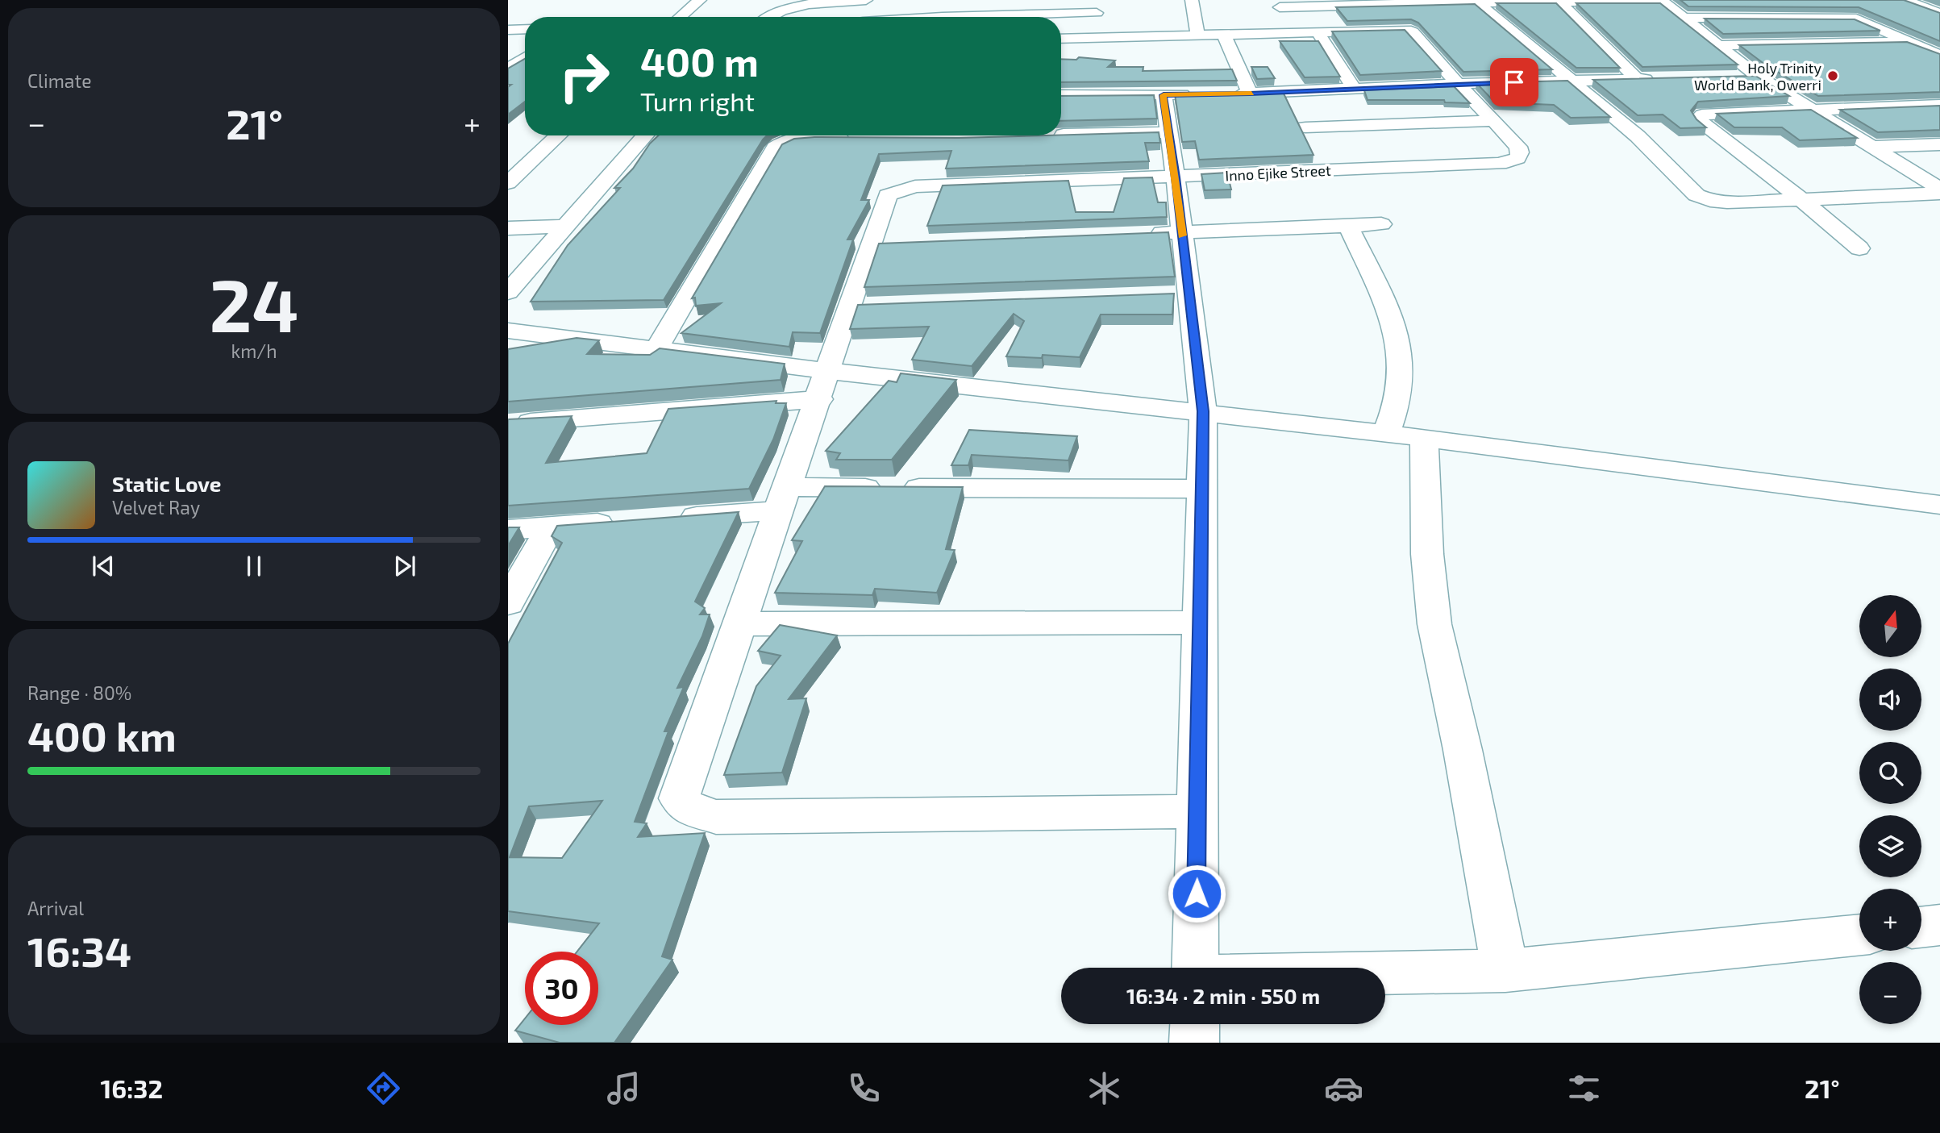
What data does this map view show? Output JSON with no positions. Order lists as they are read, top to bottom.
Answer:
{
  "streets": {
    "street": ["Inno Ejike Street"]
  },
  "places": ["Holy Trinity World Bank, Owerri"],
  "north": "top",
  "page": {
    "tile": [
      "Climate",
      ["24", "km/h"],
      ["Range · 80%", "400 km"],
      ["Arrival", "16:34"]
    ],
    "turn": ["400 m", "Turn right"],
    "heat": ["−", "21°", "+"],
    "song": ["Static Love", "Velvet Ray"],
    "map_buttons": ["+", "−"],
    "limit": "30",
    "trip": "16:34 · 2 min · 550 m",
    "tabs": ["16:32", "21°"]
  }
}
